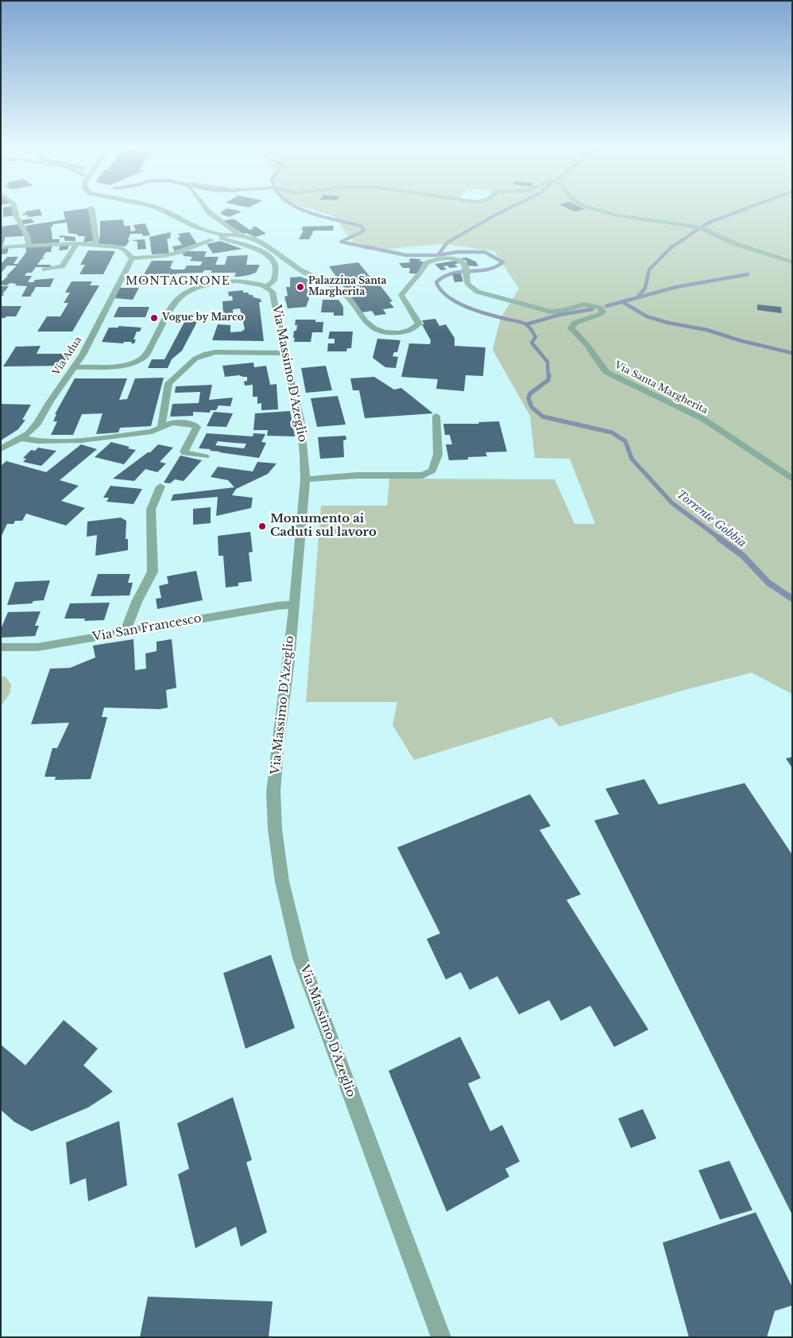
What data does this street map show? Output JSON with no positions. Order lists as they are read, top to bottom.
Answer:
{
  "streets": {
    "street": [
      "Via Adua",
      "Via Massimo D'Azeglio",
      "Via Santa Margherita",
      "Via San Francesco"
    ]
  },
  "crossings": [
    ["Via Massimo D'Azeglio", "Via Santa Margherita"],
    ["Via Massimo D'Azeglio", "Via San Francesco"]
  ],
  "districts": ["MONTAGNONE"],
  "water": ["Torrente Gobbia"],
  "places": ["Palazzina Santa Margherita", "Vogue by Marco", "Monumento ai Caduti sul lavoro"]
}
